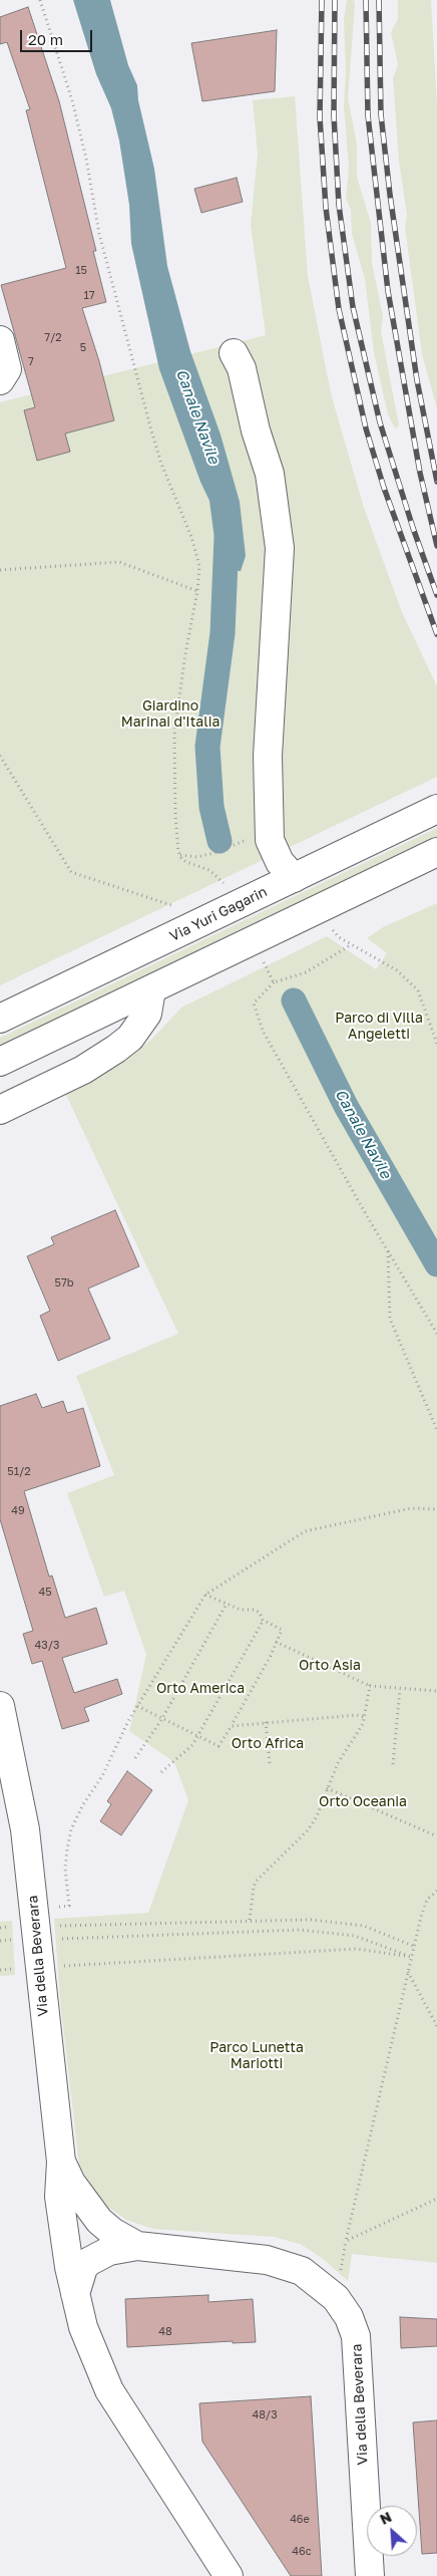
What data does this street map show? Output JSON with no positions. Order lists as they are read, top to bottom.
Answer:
{
  "streets": {
    "street": ["Via Yuri Gagarin", "Via della Beverara"]
  },
  "water": ["Canale Navile"],
  "parks": [
    "Giardino Marinai d'Italia",
    "Parco di Villa Angeletti",
    "Orto Asia",
    "Orto America",
    "Orto Africa",
    "Orto Oceania",
    "Parco Lunetta Mariotti"
  ],
  "house_numbers": [
    "15",
    "17",
    "7/2",
    "5",
    "7",
    "57b",
    "51/2",
    "49",
    "45",
    "43/3",
    "48",
    "48/3",
    "46e",
    "46c"
  ],
  "scale_bar": "20 m",
  "north": "top left"
}
